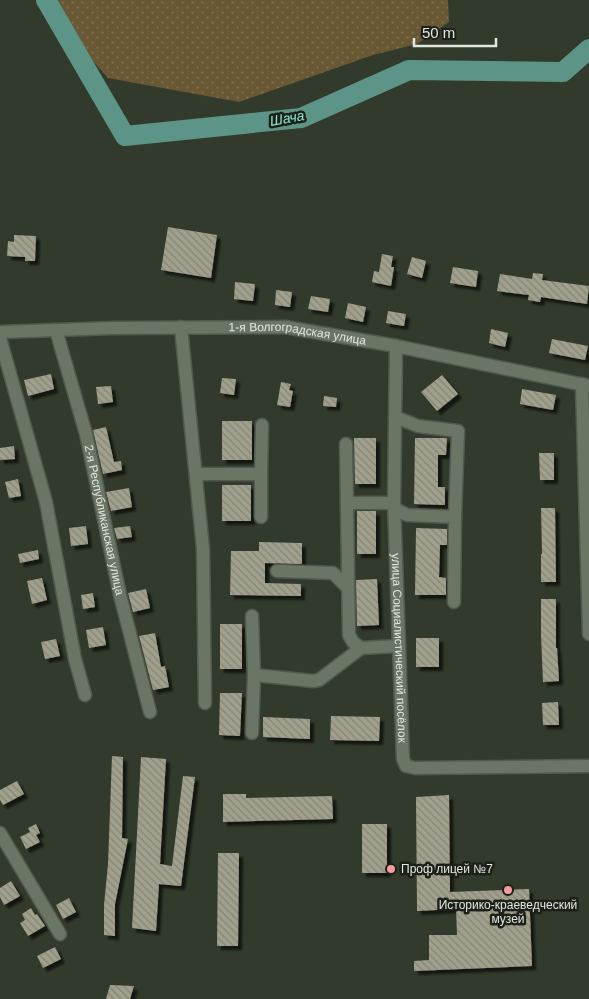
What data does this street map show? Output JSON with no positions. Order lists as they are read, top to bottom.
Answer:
{
  "streets": {
    "street": ["1-я Волгоградская улица", "2-я Республиканская улица", "улица Социалистический посёлок"]
  },
  "crossings": [
    ["1-я Волгоградская улица", "2-я Республиканская улица"],
    ["1-я Волгоградская улица", "улица Социалистический посёлок"]
  ],
  "water": ["Шача"],
  "places": ["Проф лицей №7", "Историко-краеведческий музей"],
  "scale_bar": "50 m"
}
